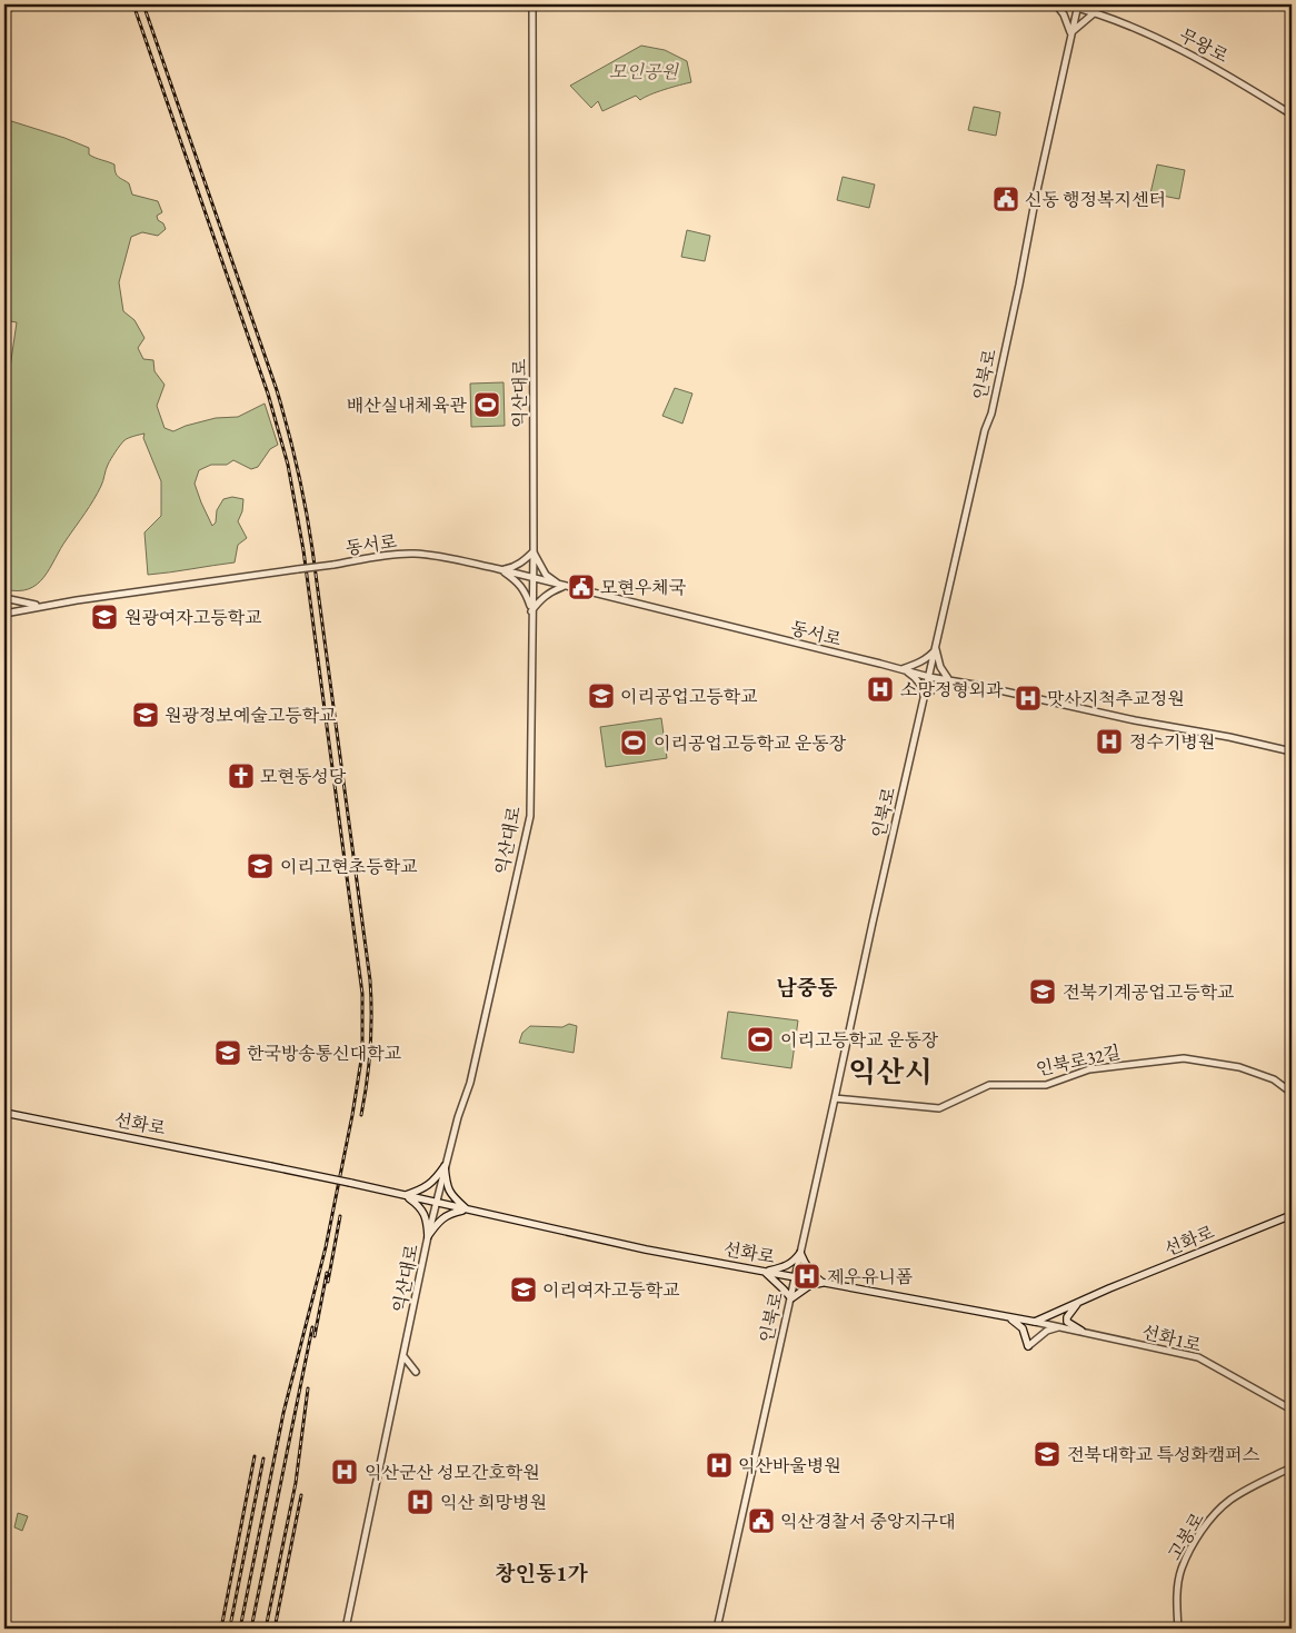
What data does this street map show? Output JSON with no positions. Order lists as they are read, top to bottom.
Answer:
{
  "streets": {
    "main road": ["선화로"],
    "street": [
      "무왕로",
      "인북로",
      "익산대로",
      "동서로",
      "인북로32길",
      "선화1로",
      "고봉로"
    ]
  },
  "crossings": [
    ["무왕로", "인북로"],
    ["인북로", "동서로"],
    ["인북로", "인북로32길"],
    ["인북로", "선화로"],
    ["익산대로", "동서로"],
    ["익산대로", "선화로"],
    ["선화로", "선화1로"]
  ],
  "districts": ["남중동", "익산시", "창인동1가"],
  "parks": ["모인공원"],
  "places": {
    "public building": ["신동 행정복지센터", "모현우체국", "익산경찰서 중앙지구대"],
    "sports": ["배산실내체육관", "이리공업고등학교 운동장", "이리고등학교 운동장"],
    "school or university": [
      "원광여자고등학교",
      "이리공업고등학교",
      "원광정보예술고등학교",
      "이리고현초등학교",
      "전북기계공업고등학교",
      "한국방송통신대학교",
      "이리여자고등학교",
      "전북대학교 특성화캠퍼스"
    ],
    "hospital": [
      "소망정형외과",
      "맛사지척추교정원",
      "정수기병원",
      "제우유니폼",
      "익산바울병원",
      "익산군산 성모간호학원",
      "익산 희망병원"
    ],
    "church": ["모현동성당"]
  }
}
